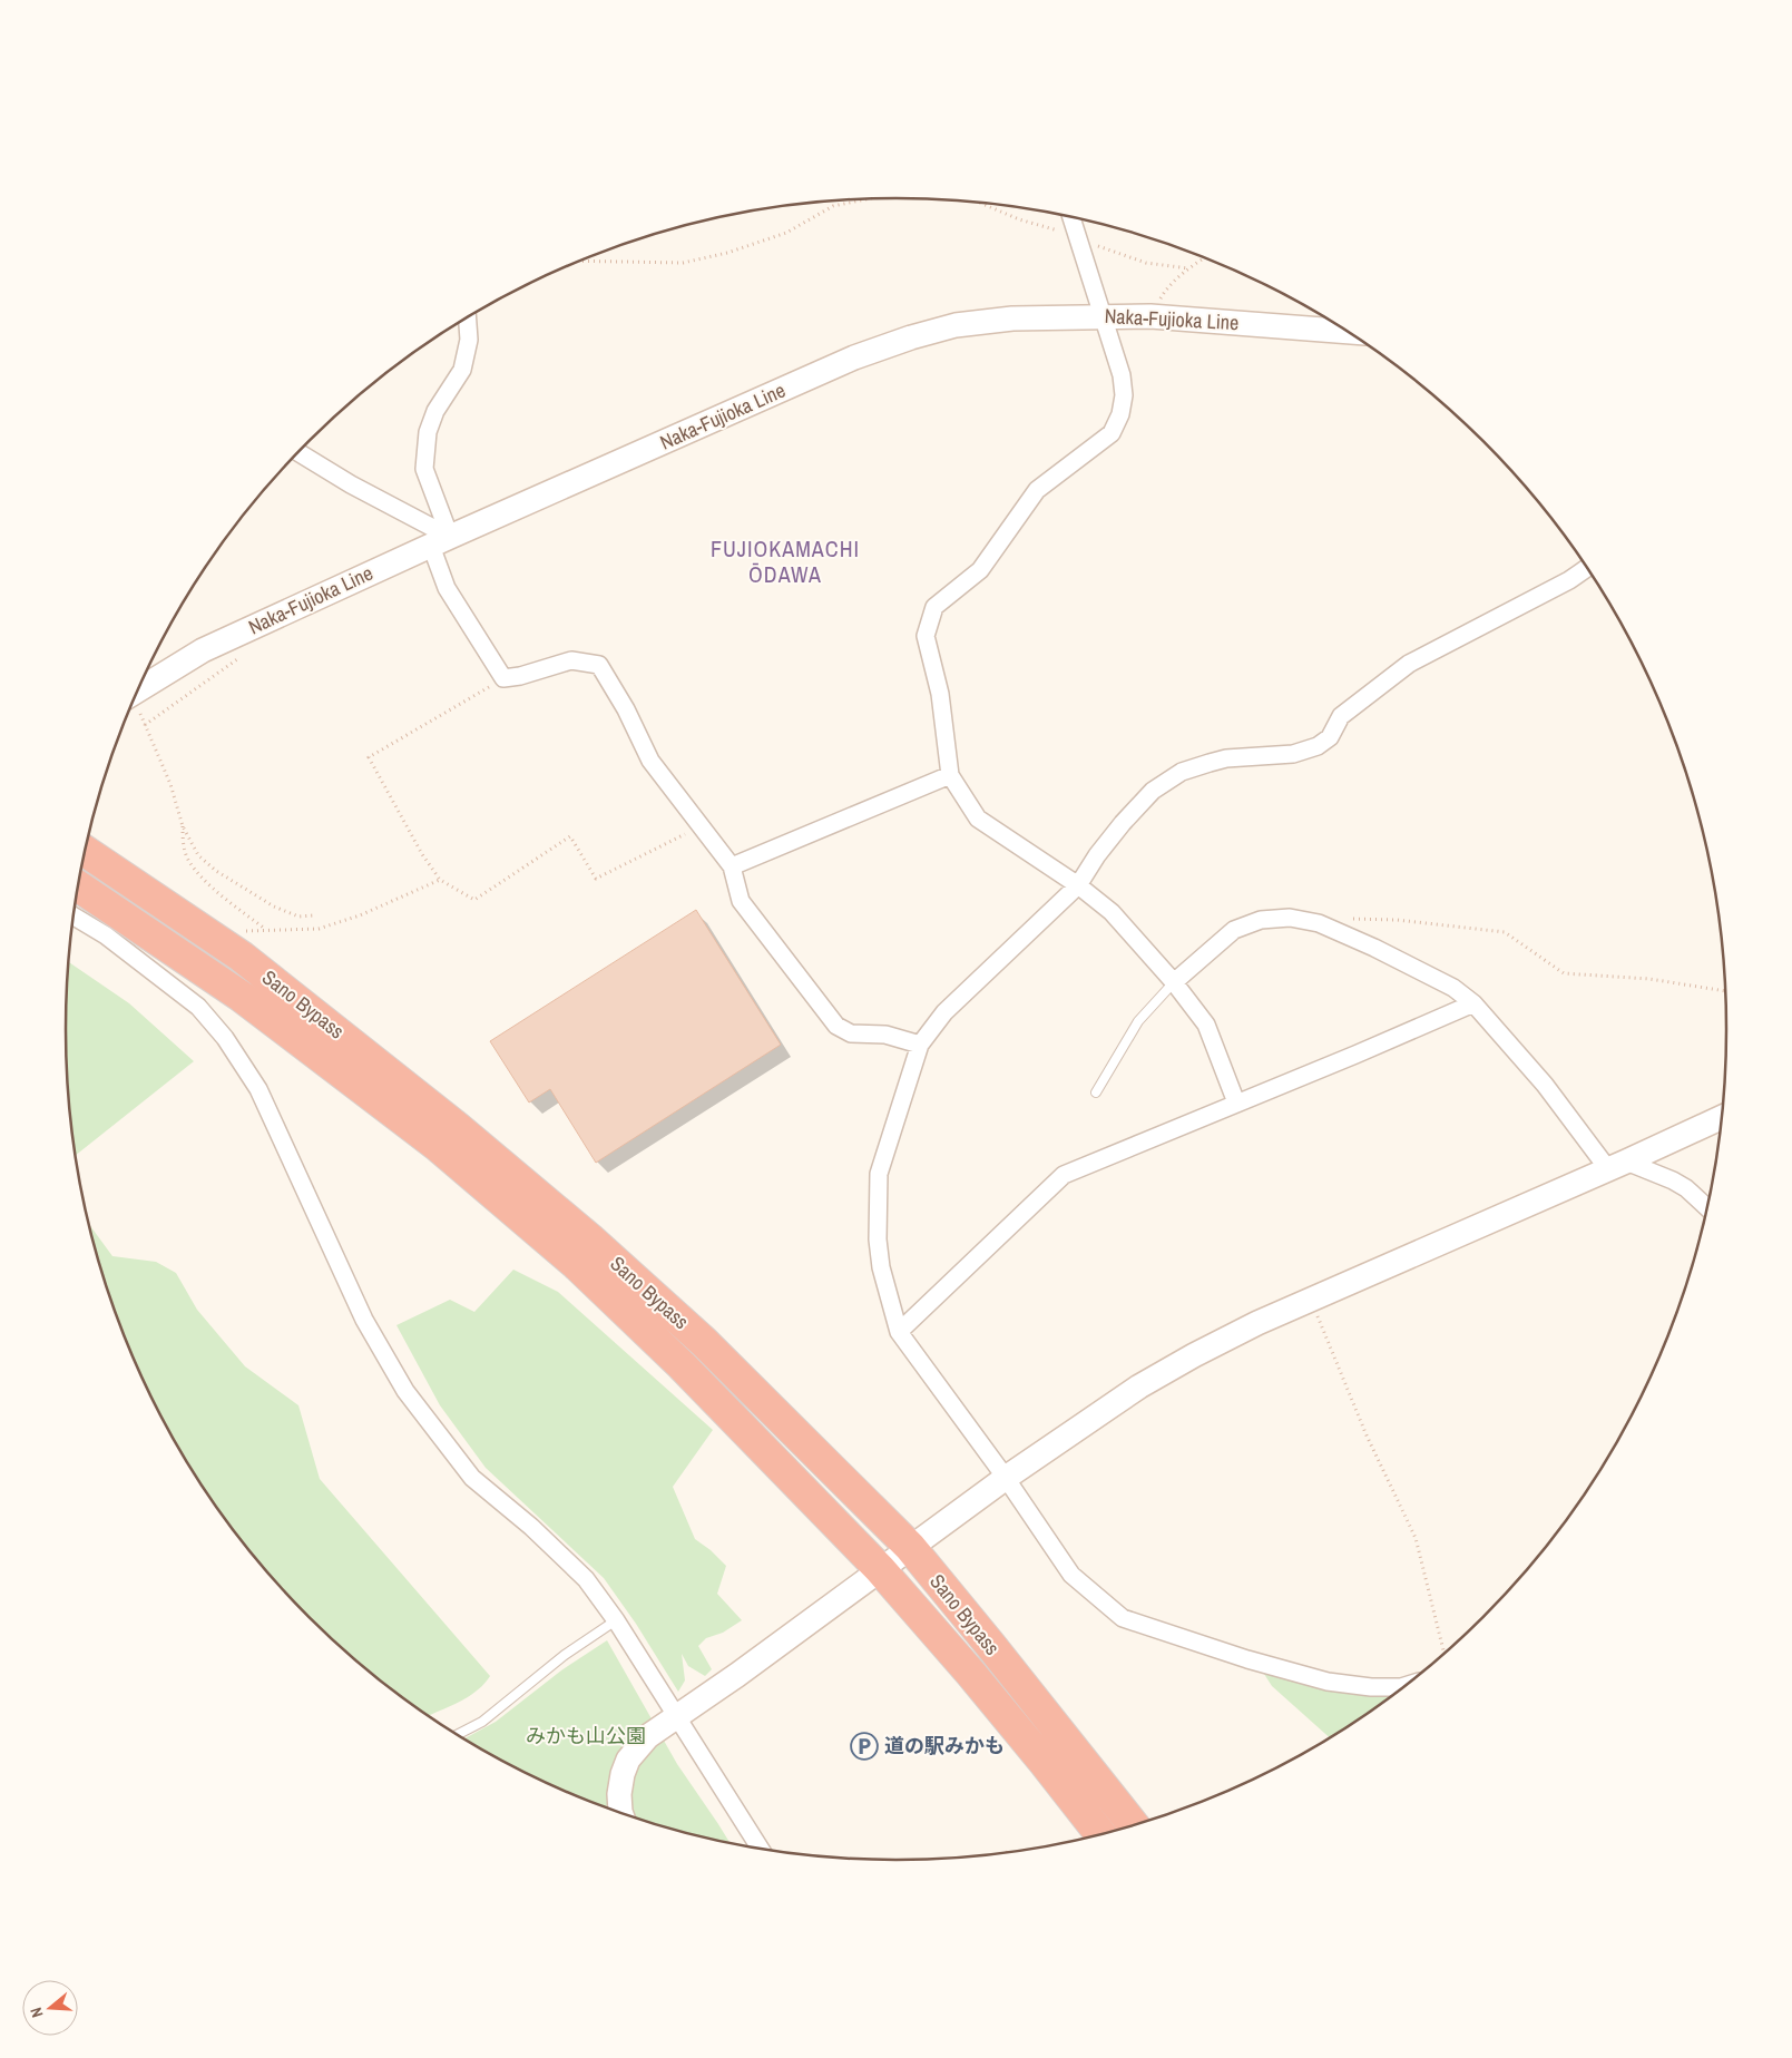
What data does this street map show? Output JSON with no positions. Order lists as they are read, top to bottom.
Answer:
{
  "streets": {
    "highway": ["Sano Bypass"],
    "street": ["Naka-Fujioka Line"]
  },
  "districts": ["FUJIOKAMACHI ŌDAWA"],
  "parks": ["みかも山公園"],
  "places": {
    "parking": ["道の駅みかも"]
  },
  "north": "left"
}
